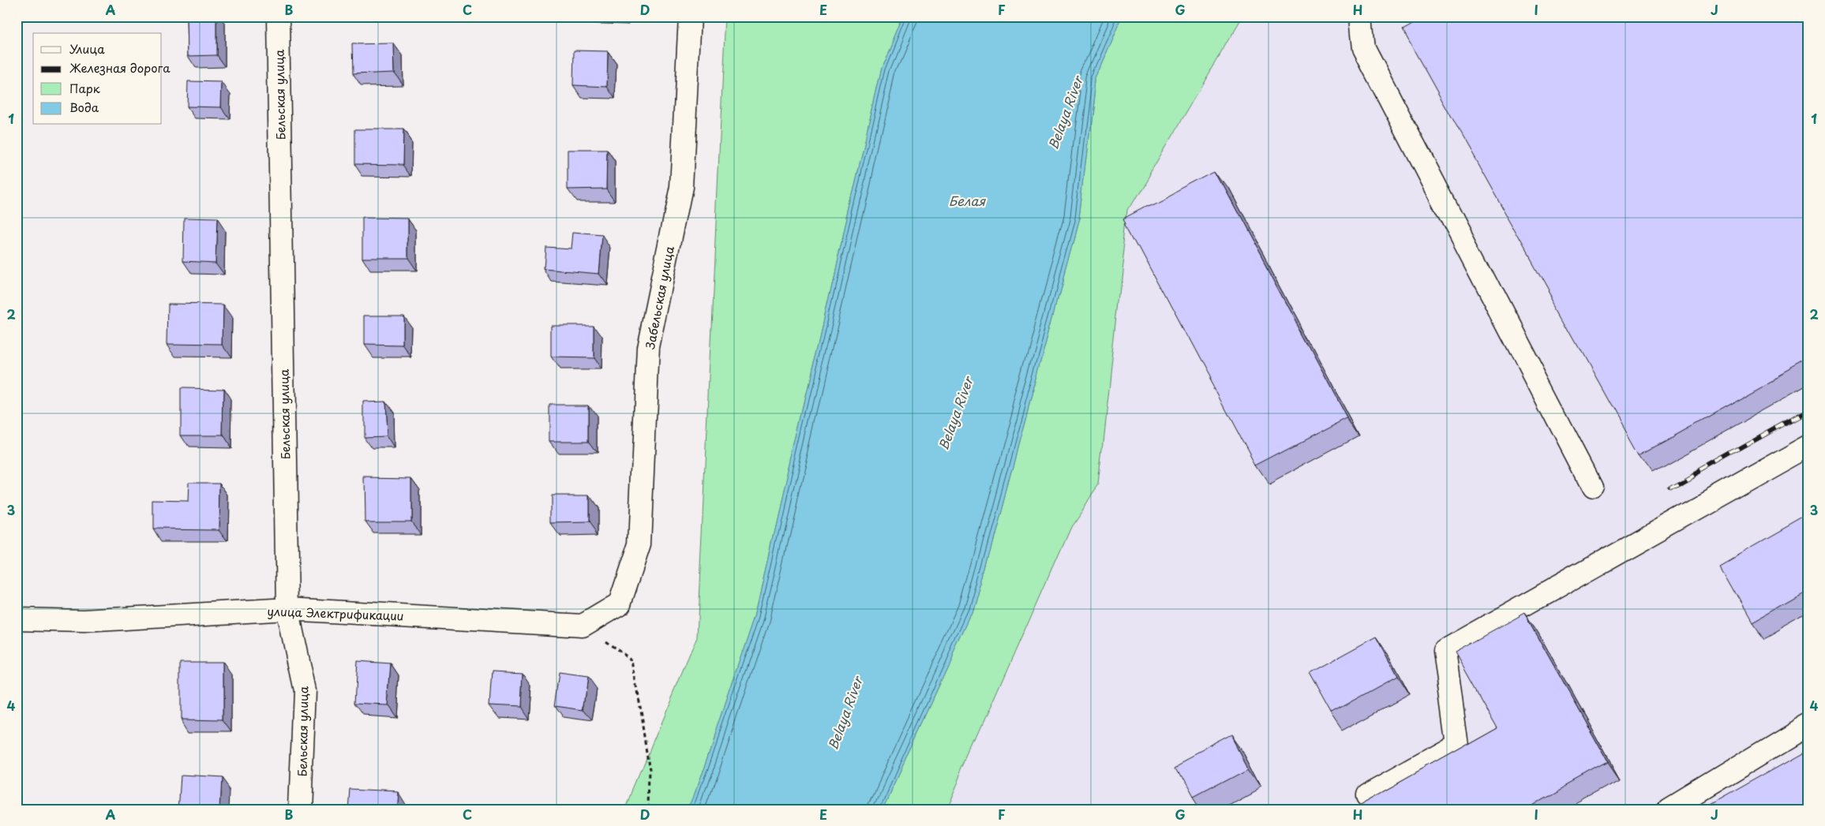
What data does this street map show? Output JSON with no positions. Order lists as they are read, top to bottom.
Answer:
{
  "streets": {
    "street": ["Бельская улица", "Забельская улица", "улица Электрификации"]
  },
  "crossings": [
    ["Бельская улица", "улица Электрификации"],
    ["Забельская улица", "улица Электрификации"]
  ],
  "water": ["Belaya River", "Белая"],
  "legend": [
    "Улица",
    "Железная дорога",
    "Парк",
    "Вода"
  ],
  "grid": {
    "columns": [
      "A",
      "B",
      "C",
      "D",
      "E",
      "F",
      "G",
      "H",
      "I",
      "J"
    ],
    "rows": [
      "1",
      "2",
      "3",
      "4"
    ]
  }
}
